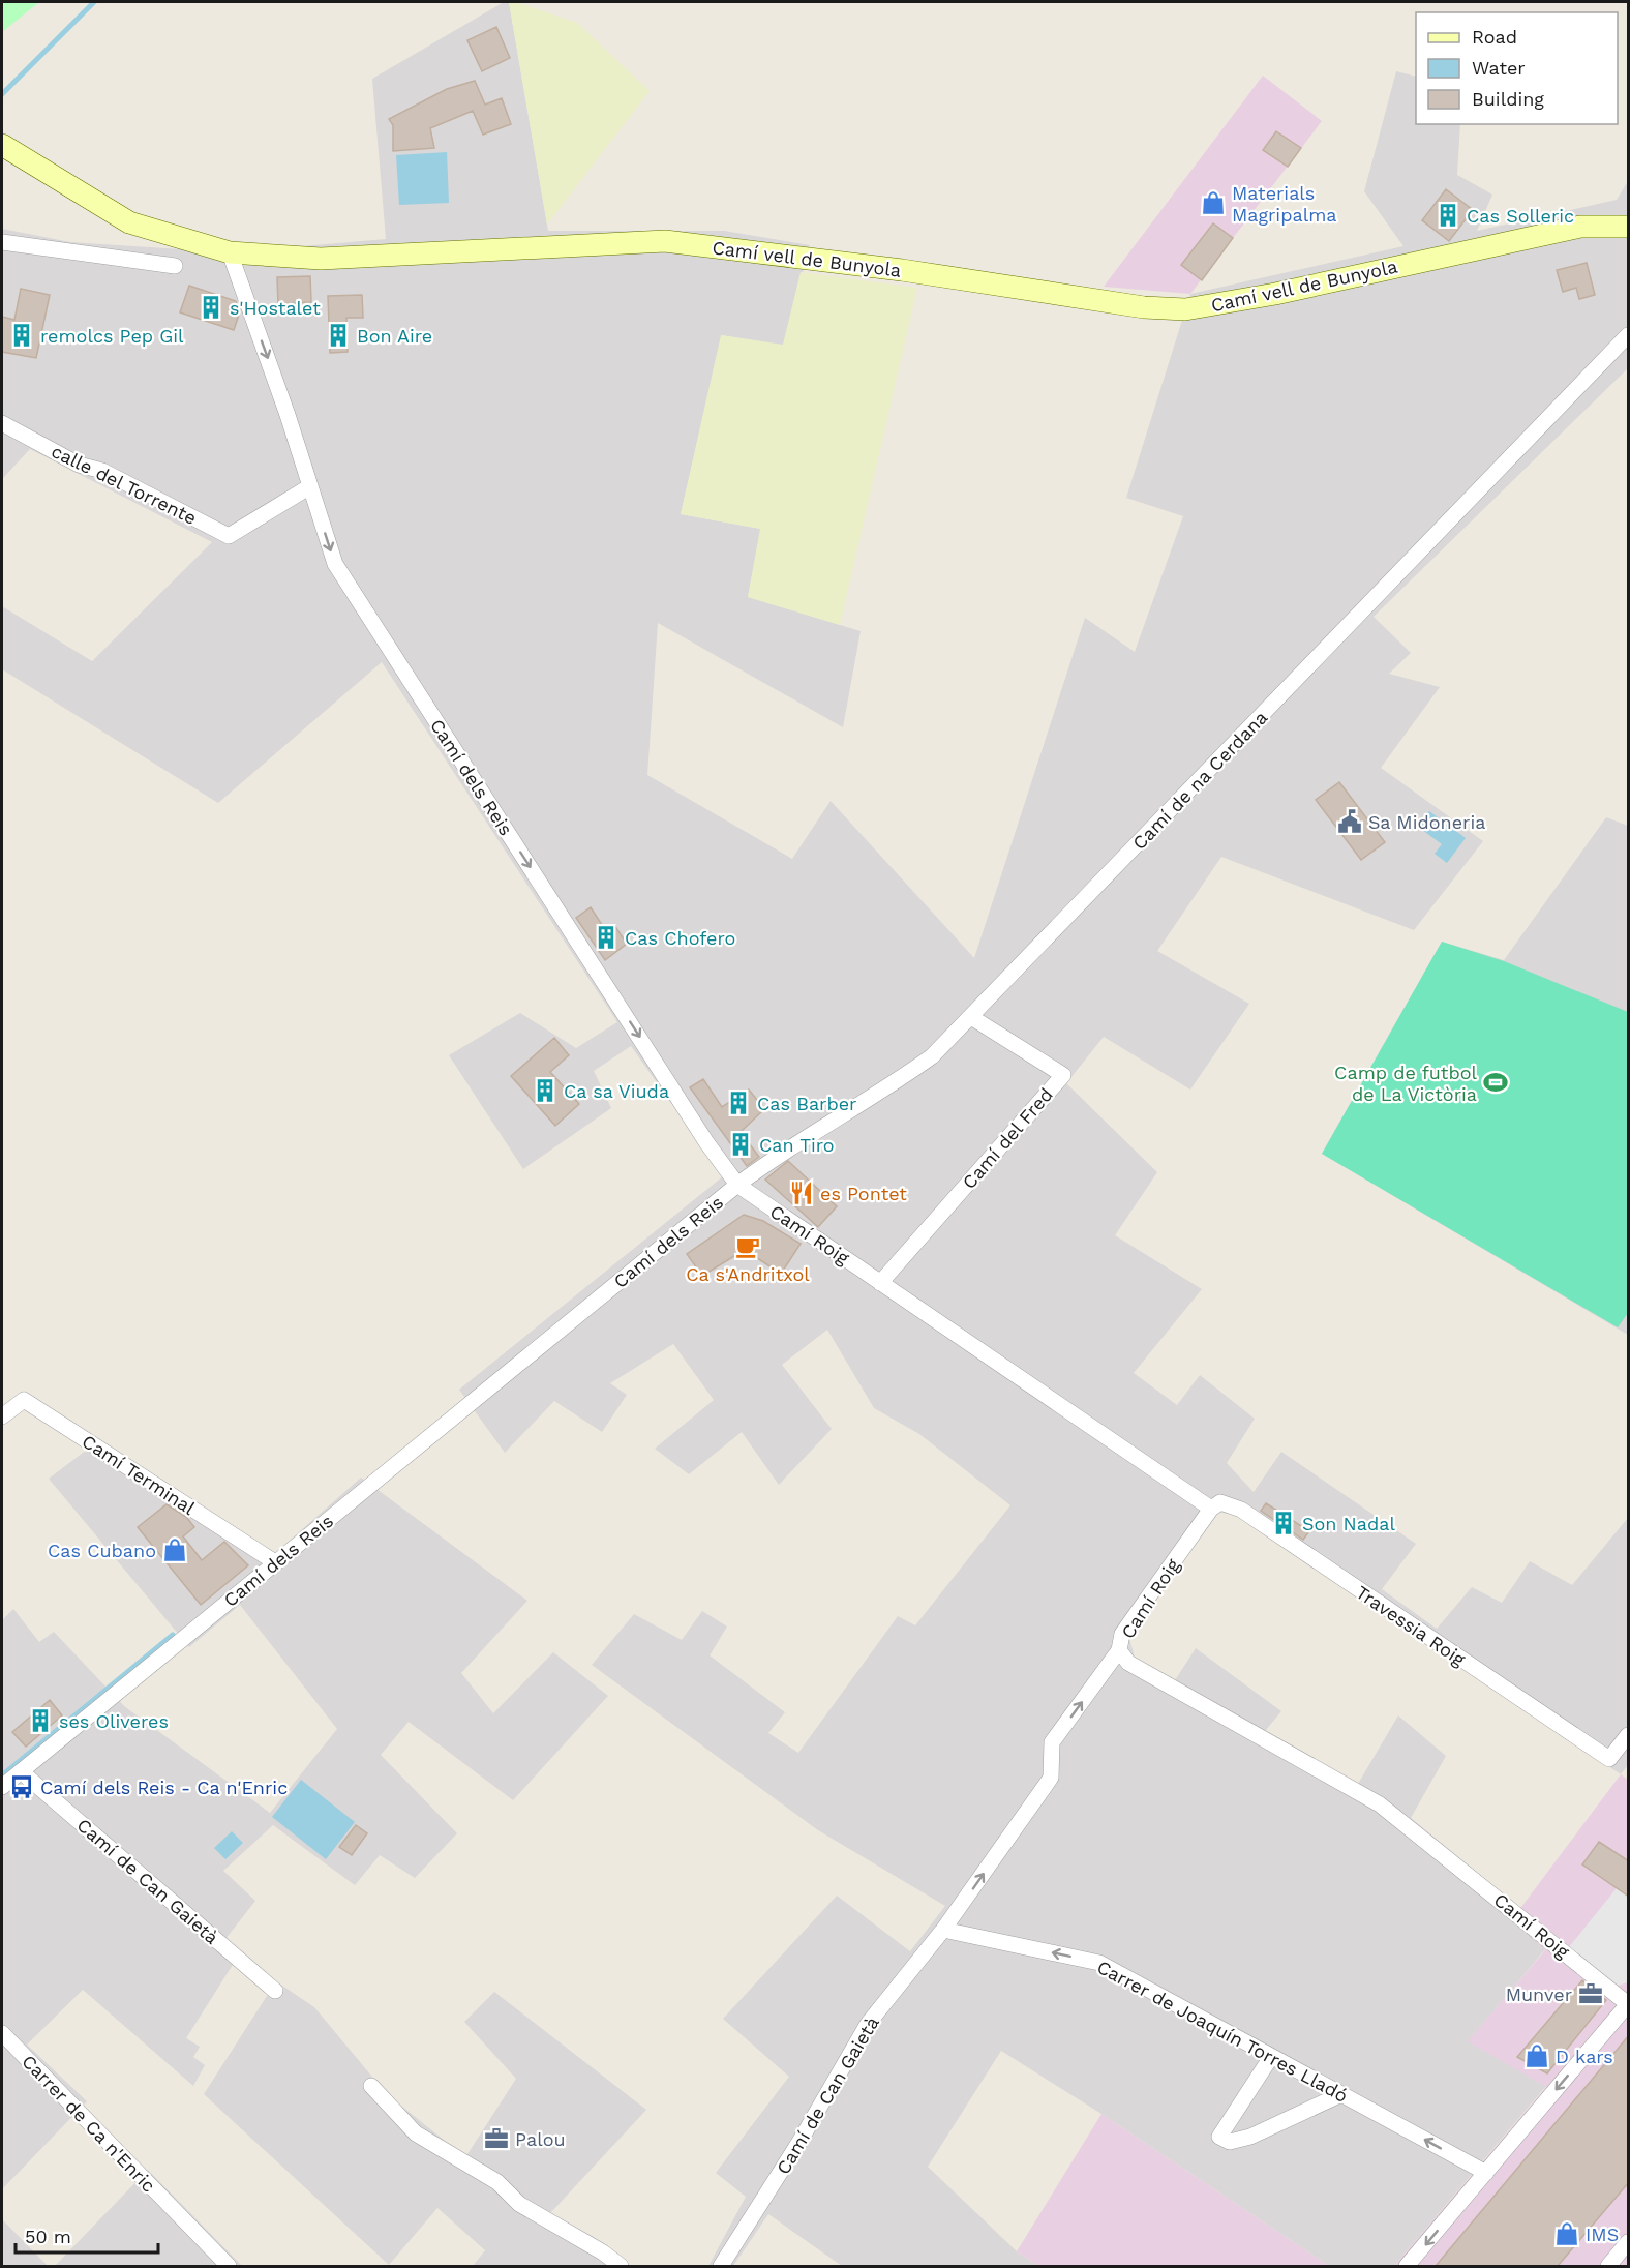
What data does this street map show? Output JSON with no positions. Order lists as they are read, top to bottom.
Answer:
{
  "streets": {
    "street": [
      "Camí vell de Bunyola",
      "calle del Torrente",
      "Camí dels Reis",
      "Camí de na Cerdana",
      "Camí del Fred",
      "Camí Roig",
      "Camí Terminal",
      "Travessia Roig",
      "Camí de Can Gaietà",
      "Carrer de Joaquín Torres Lladó",
      "Carrer de Ca n'Enric"
    ]
  },
  "crossings": [
    ["Camí vell de Bunyola", "Camí dels Reis"],
    ["calle del Torrente", "Camí dels Reis"],
    ["Camí dels Reis", "Camí de na Cerdana"],
    ["Camí dels Reis", "Camí Roig"],
    ["Camí dels Reis", "Camí Terminal"],
    ["Camí dels Reis", "Camí de Can Gaietà"],
    ["Camí de na Cerdana", "Camí del Fred"],
    ["Camí de na Cerdana", "Camí Roig"],
    ["Camí del Fred", "Camí Roig"],
    ["Camí Roig", "Travessia Roig"],
    ["Camí Roig", "Camí de Can Gaietà"],
    ["Camí Roig", "Carrer de Joaquín Torres Lladó"],
    ["Camí de Can Gaietà", "Carrer de Joaquín Torres Lladó"]
  ],
  "one_way": ["Camí dels Reis", "Carrer de Joaquín Torres Lladó"],
  "places": {
    "shop": [
      "Materials Magripalma",
      "Cas Cubano",
      "D kars",
      "IMS"
    ],
    "building": [
      "Cas Solleric",
      "s'Hostalet",
      "remolcs Pep Gil",
      "Bon Aire",
      "Cas Chofero",
      "Ca sa Viuda",
      "Cas Barber",
      "Can Tiro",
      "Son Nadal",
      "ses Oliveres"
    ],
    "public building": ["Sa Midoneria"],
    "sports": ["Camp de futbol de La Victòria"],
    "restaurant": ["es Pontet"],
    "cafe": ["Ca s'Andritxol"],
    "bus stop": ["Camí dels Reis - Ca n'Enric"],
    "office": ["Munver", "Palou"]
  },
  "legend": ["Road", "Water", "Building"],
  "scale_bar": "50 m"
}
